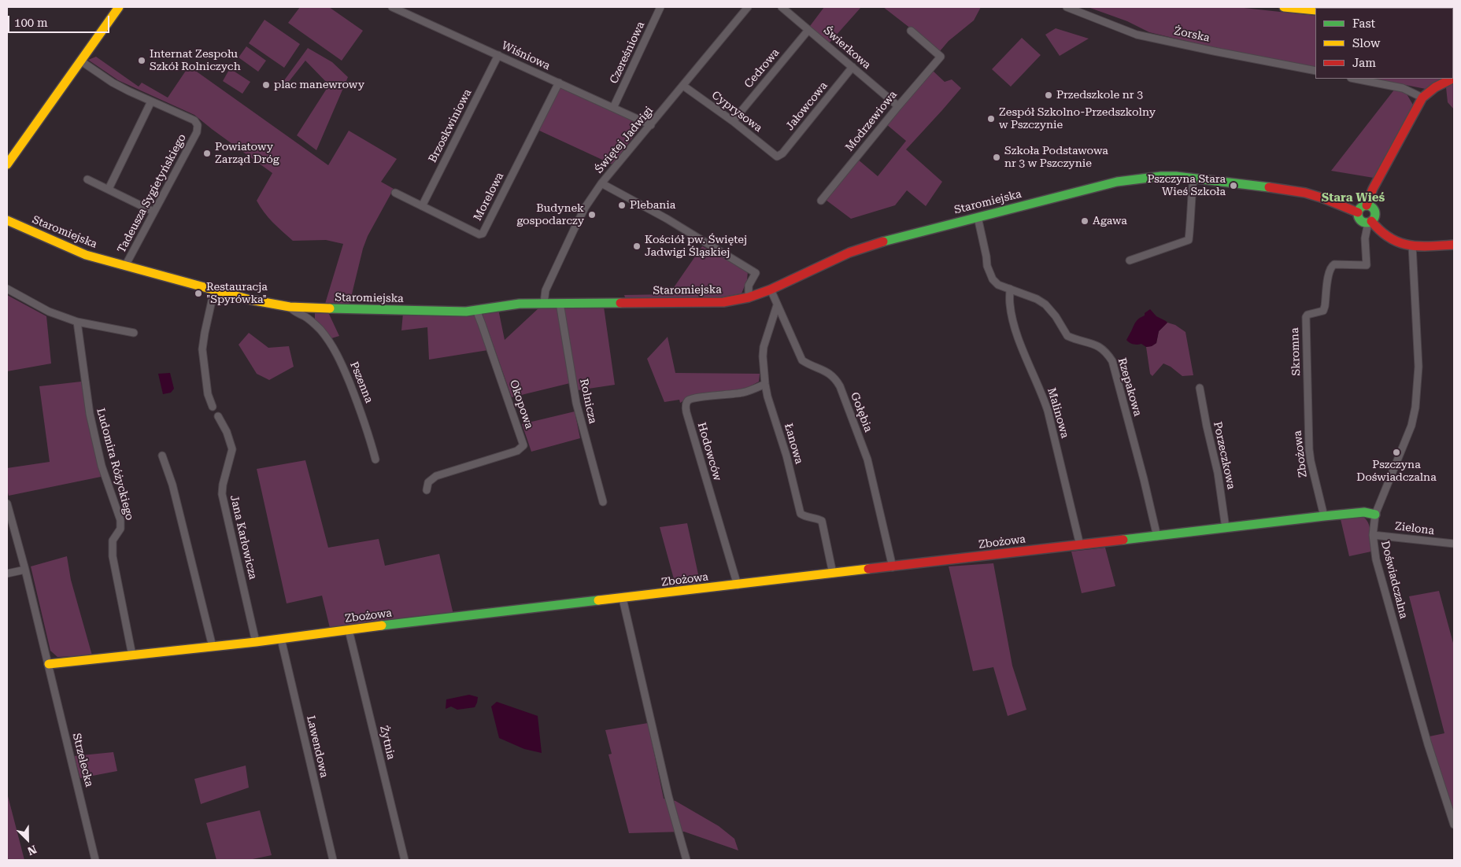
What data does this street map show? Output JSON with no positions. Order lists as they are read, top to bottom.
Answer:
{
  "streets": {
    "street": [
      "Żorska",
      "Świerkowa",
      "Czereśniowa",
      "Wiśniowa",
      "Cedrowa",
      "Jałowcowa",
      "Cyprysowa",
      "Modrzewiowa",
      "Brzoskwiniowa",
      "Świętej Jadwigi",
      "Tadeusza Sygietyńskiego",
      "Morelowa",
      "Staromiejska",
      "Skromna",
      "Pszenna",
      "Rzepakowa",
      "Rolnicza",
      "Okopowa",
      "Gołębia",
      "Malinowa",
      "Łanowa",
      "Hodowców",
      "Zbożowa",
      "Porzeczkowa",
      "Ludomira Różyckiego",
      "Zielona",
      "Jana Karłowicza",
      "Doświadczalna",
      "Żytnia",
      "Lawendowa",
      "Strzelecka"
    ]
  },
  "crossings": [
    ["Świerkowa", "Cedrowa"],
    ["Świerkowa", "Jałowcowa"],
    ["Świerkowa", "Modrzewiowa"],
    ["Czereśniowa", "Wiśniowa"],
    ["Wiśniowa", "Brzoskwiniowa"],
    ["Wiśniowa", "Świętej Jadwigi"],
    ["Wiśniowa", "Morelowa"],
    ["Cedrowa", "Cyprysowa"],
    ["Jałowcowa", "Cyprysowa"],
    ["Cyprysowa", "Świętej Jadwigi"],
    ["Brzoskwiniowa", "Morelowa"],
    ["Świętej Jadwigi", "Staromiejska"],
    ["Tadeusza Sygietyńskiego", "Staromiejska"],
    ["Staromiejska", "Skromna"],
    ["Staromiejska", "Pszenna"],
    ["Staromiejska", "Rzepakowa"],
    ["Staromiejska", "Rolnicza"],
    ["Staromiejska", "Okopowa"],
    ["Staromiejska", "Gołębia"],
    ["Skromna", "Zbożowa"],
    ["Rzepakowa", "Malinowa"],
    ["Rzepakowa", "Zbożowa"],
    ["Gołębia", "Łanowa"],
    ["Gołębia", "Zbożowa"],
    ["Malinowa", "Zbożowa"],
    ["Łanowa", "Hodowców"],
    ["Łanowa", "Zbożowa"],
    ["Hodowców", "Zbożowa"],
    ["Zbożowa", "Porzeczkowa"],
    ["Zbożowa", "Ludomira Różyckiego"],
    ["Zbożowa", "Jana Karłowicza"],
    ["Zbożowa", "Doświadczalna"],
    ["Zbożowa", "Żytnia"],
    ["Zbożowa", "Lawendowa"],
    ["Zbożowa", "Strzelecka"],
    ["Zielona", "Doświadczalna"]
  ],
  "districts": ["Stara Wieś"],
  "places": [
    "Internat Zespołu Szkół Rolniczych",
    "plac manewrowy",
    "Przedszkole nr 3",
    "Zespół Szkolno-Przedszkolny w Pszczynie",
    "Powiatowy Zarząd Dróg",
    "Szkoła Podstawowa nr 3 w Pszczynie",
    "Pszczyna Stara Wieś Szkoła",
    "Plebania",
    "Budynek gospodarczy",
    "Agawa",
    "Kościół pw. Świętej Jadwigi Śląskiej",
    "Restauracja \"Spyrówka\"",
    "Pszczyna Doświadczalna"
  ],
  "legend": ["Fast", "Slow", "Jam"],
  "scale_bar": "100 m",
  "north": "bottom right"
}
